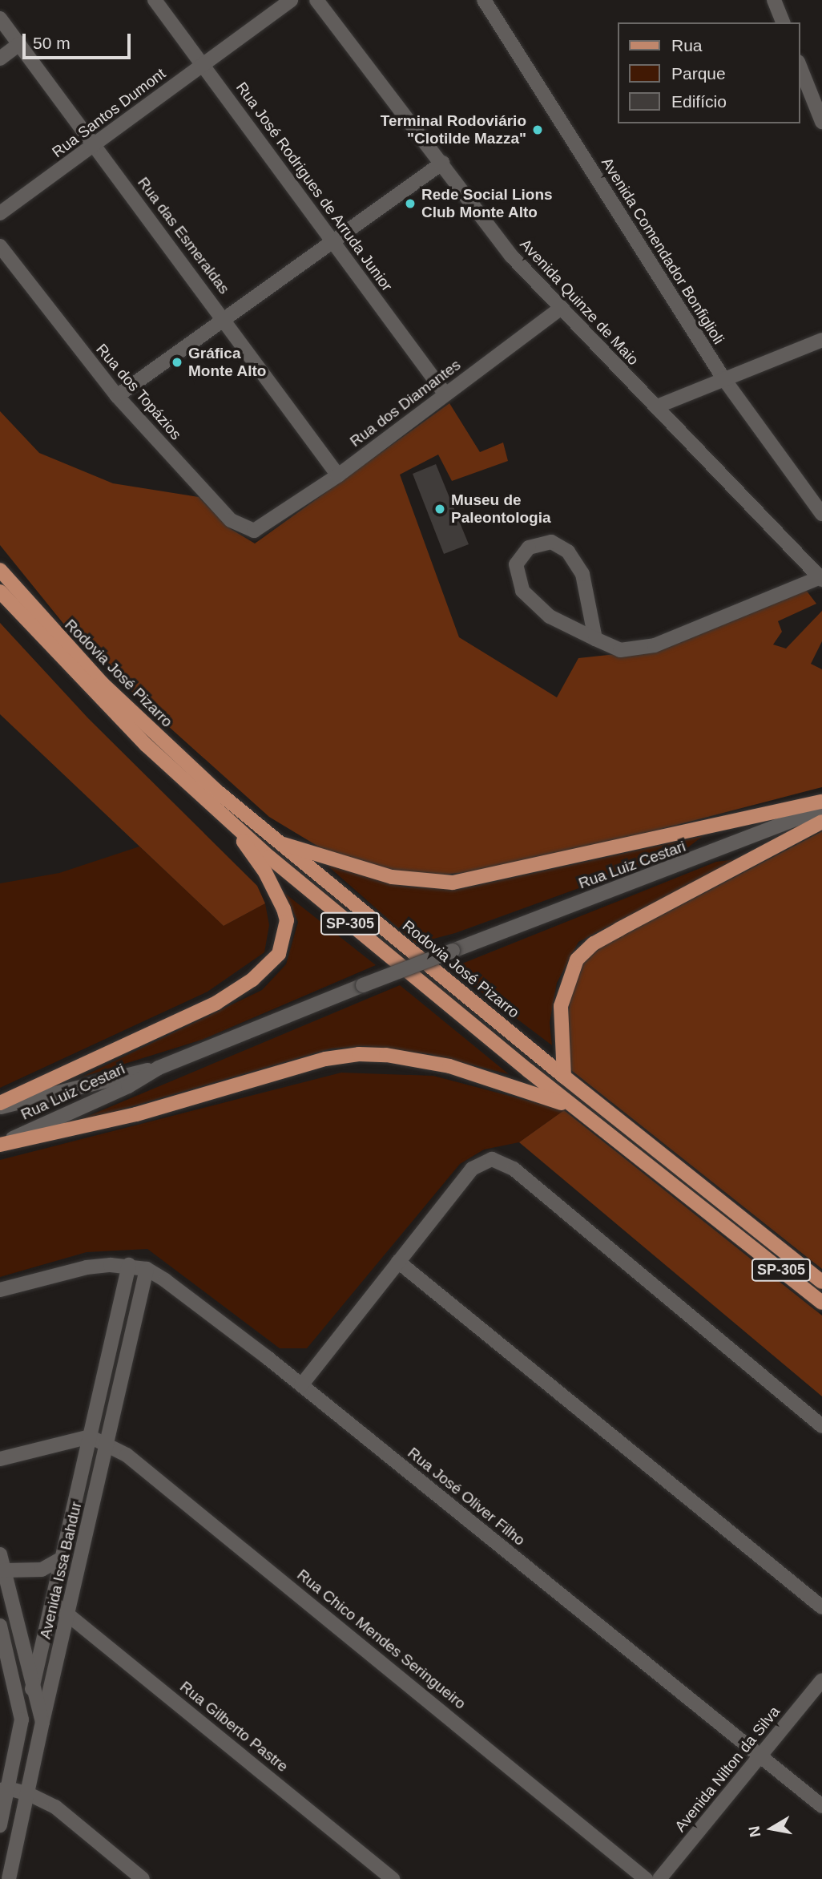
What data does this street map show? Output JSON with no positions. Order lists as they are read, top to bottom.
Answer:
{
  "streets": {
    "main road": ["Rodovia José Pizarro", "SP-305"],
    "street": [
      "Rua Santos Dumont",
      "Rua José Rodrigues de Arruda Junior",
      "Rua das Esmeraldas",
      "Avenida Comendador Bonfiglioli",
      "Avenida Quinze de Maio",
      "Rua dos Topázios",
      "Rua dos Diamantes",
      "Rua Luiz Cestari",
      "Rua José Oliver Filho",
      "Avenida Issa Bahdur",
      "Rua Chico Mendes Seringueiro",
      "Rua Gilberto Pastre",
      "Avenida Nilton da Silva"
    ]
  },
  "crossings": [
    ["Rua Santos Dumont", "Rua José Rodrigues de Arruda Junior"],
    ["Rua Santos Dumont", "Rua das Esmeraldas"],
    ["Rua José Rodrigues de Arruda Junior", "Rua dos Diamantes"],
    ["Rua das Esmeraldas", "Rua dos Diamantes"],
    ["Avenida Quinze de Maio", "Rua dos Diamantes"],
    ["Rua dos Topázios", "Rua dos Diamantes"],
    ["Rua José Oliver Filho", "Avenida Issa Bahdur"],
    ["Rua José Oliver Filho", "Avenida Nilton da Silva"],
    ["Avenida Issa Bahdur", "Rua Chico Mendes Seringueiro"],
    ["Avenida Issa Bahdur", "Rua Gilberto Pastre"]
  ],
  "places": [
    "Terminal Rodoviário \"Clotilde Mazza\"",
    "Rede Social Lions Club Monte Alto",
    "Gráfica Monte Alto",
    "Museu de Paleontologia"
  ],
  "legend": ["Rua", "Parque", "Edifício"],
  "scale_bar": "50 m",
  "north": "left"
}
